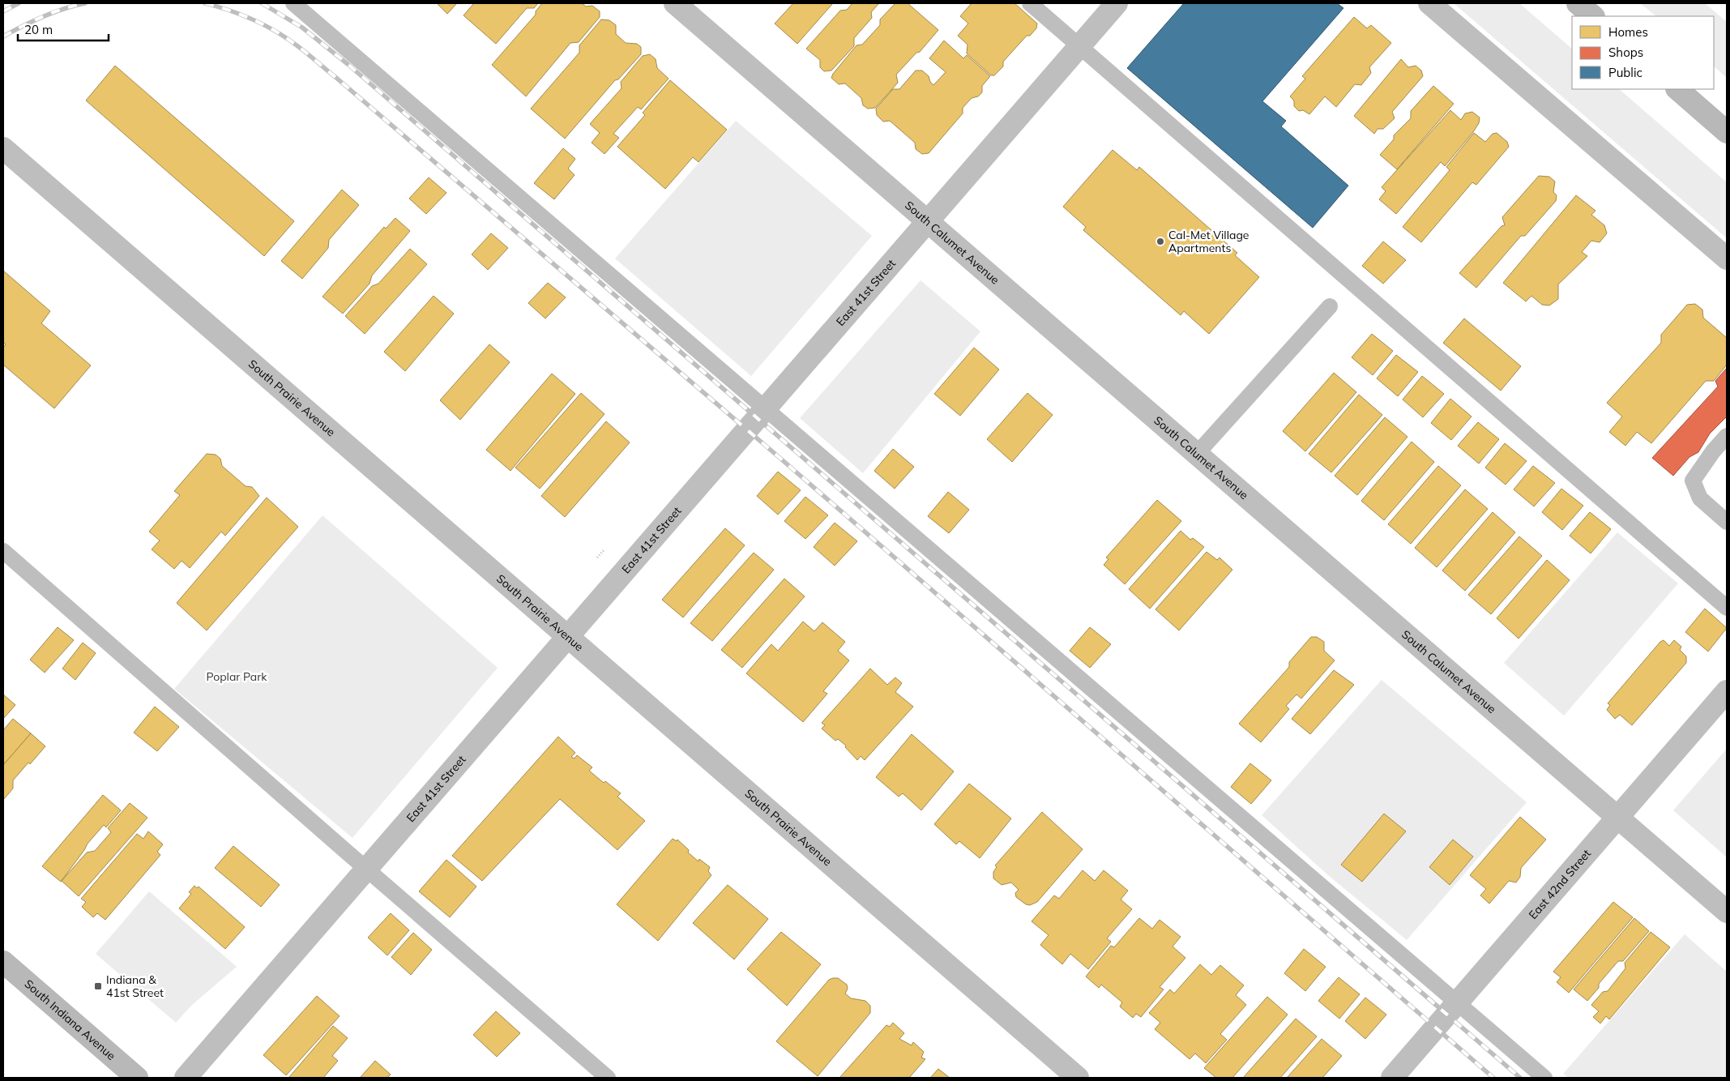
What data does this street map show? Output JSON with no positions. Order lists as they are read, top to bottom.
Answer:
{
  "streets": {
    "street": [
      "South Calumet Avenue",
      "East 41st Street",
      "South Prairie Avenue",
      "East 42nd Street",
      "South Indiana Avenue"
    ]
  },
  "crossings": [
    ["South Calumet Avenue", "East 41st Street"],
    ["South Calumet Avenue", "East 42nd Street"],
    ["East 41st Street", "South Prairie Avenue"]
  ],
  "parks": ["Poplar Park"],
  "places": {
    "other": ["Cal-Met Village Apartments"],
    "transit": ["Indiana & 41st Street"]
  },
  "legend": ["Homes", "Shops", "Public"],
  "scale_bar": "20 m"
}
